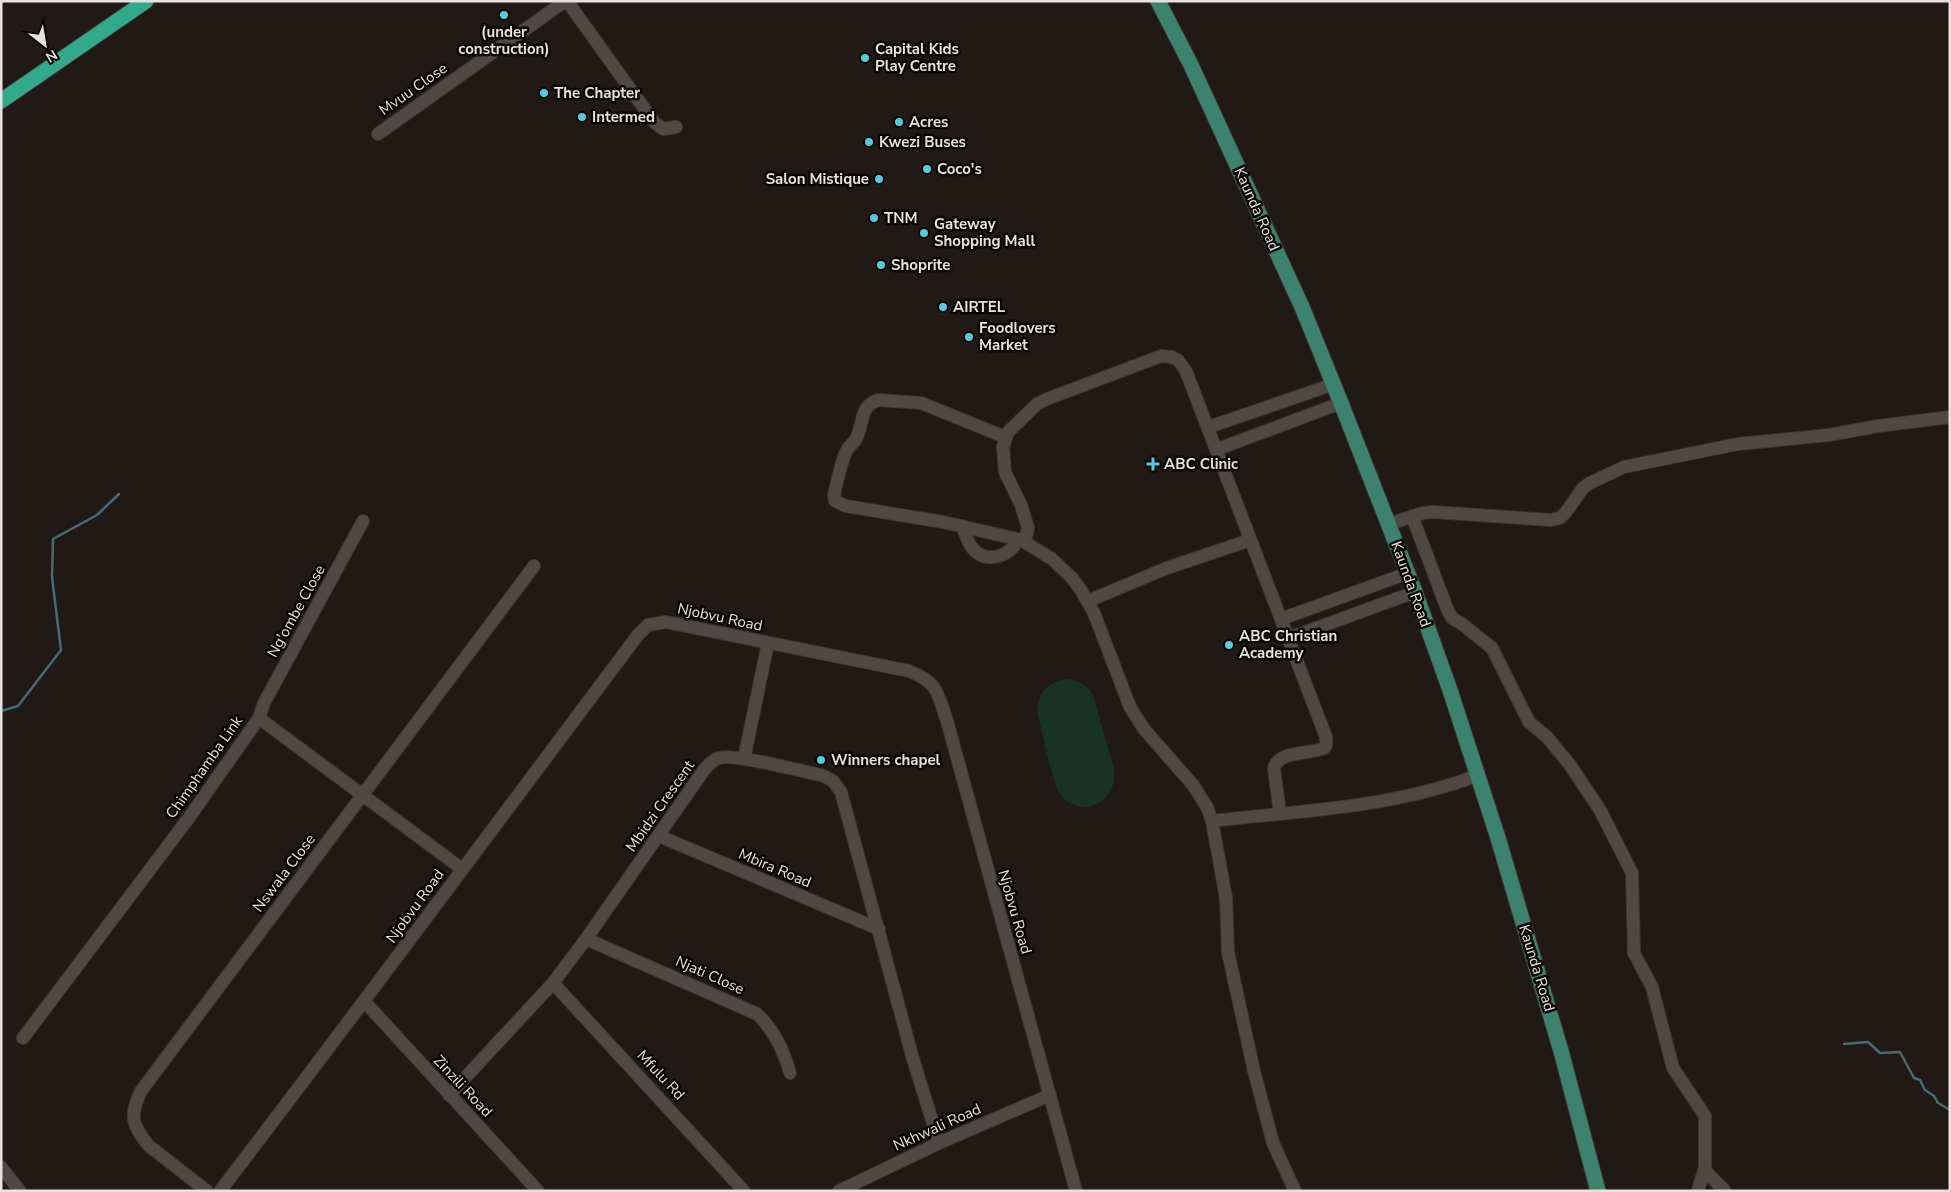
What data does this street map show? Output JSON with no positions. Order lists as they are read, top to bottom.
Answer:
{
  "streets": {
    "main road": ["Kaunda Road"],
    "street": [
      "Mvuu Close",
      "Ng'ombe Close",
      "Njobvu Road",
      "Chimphamba Link",
      "Mbidzi Crescent",
      "Mbira Road",
      "Nswala Close",
      "Njati Close",
      "Mfulu Rd",
      "Zinzili Road",
      "Nkhwali Road"
    ]
  },
  "crossings": [
    ["Ng'ombe Close", "Chimphamba Link"],
    ["Njobvu Road", "Chimphamba Link"],
    ["Njobvu Road", "Zinzili Road"],
    ["Njobvu Road", "Nkhwali Road"],
    ["Chimphamba Link", "Nswala Close"],
    ["Mbidzi Crescent", "Mbira Road"],
    ["Mbidzi Crescent", "Njati Close"],
    ["Mbidzi Crescent", "Mfulu Rd"],
    ["Mbidzi Crescent", "Zinzili Road"],
    ["Mbidzi Crescent", "Nkhwali Road"]
  ],
  "places": {
    "other": [
      "(under construction)",
      "Capital Kids Play Centre",
      "The Chapter",
      "Intermed",
      "Acres",
      "Kwezi Buses",
      "Coco's",
      "Salon Mistique",
      "TNM",
      "Gateway Shopping Mall",
      "Shoprite",
      "AIRTEL",
      "Foodlovers Market",
      "ABC Christian Academy",
      "Winners chapel"
    ],
    "health": ["ABC Clinic"]
  },
  "north": "bottom right"
}
